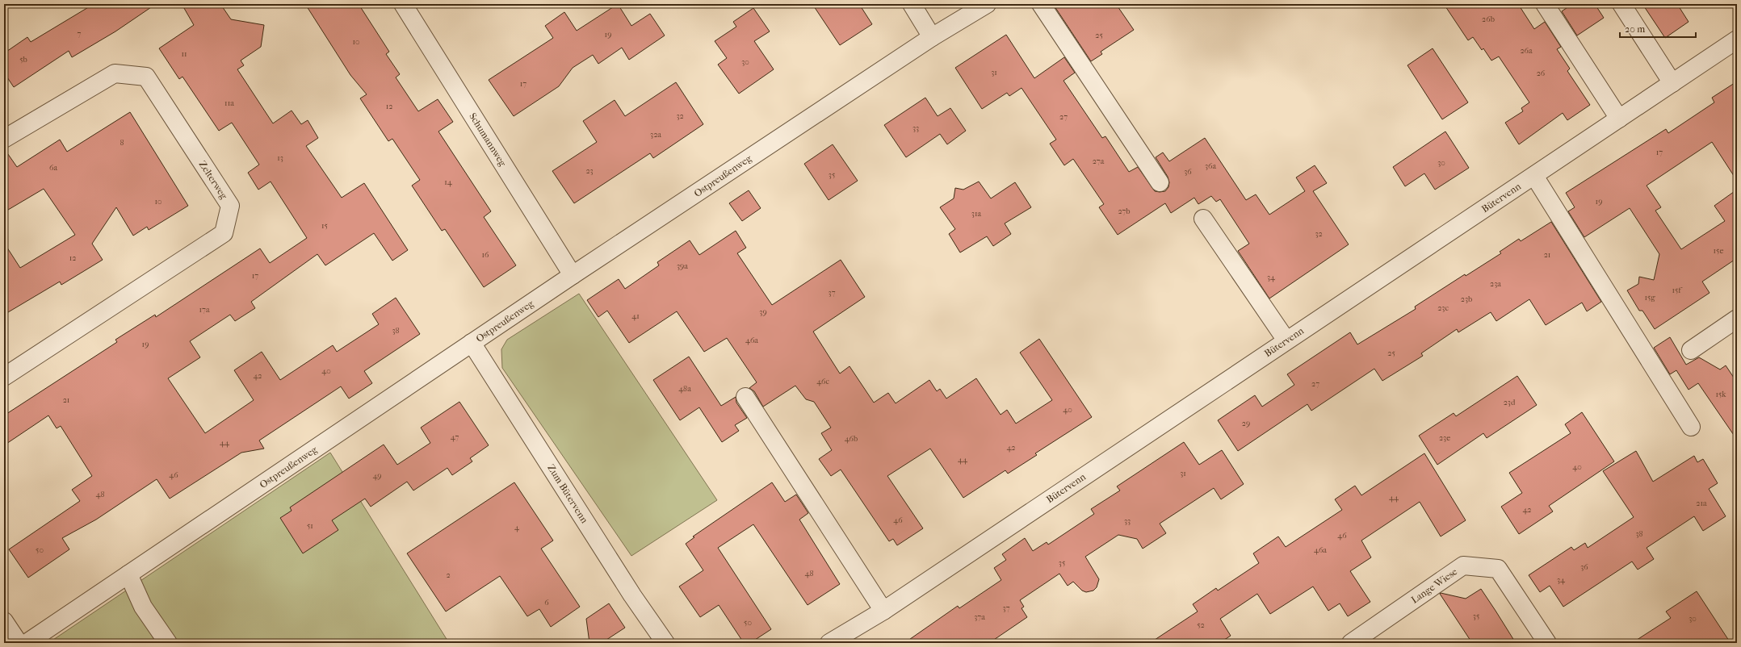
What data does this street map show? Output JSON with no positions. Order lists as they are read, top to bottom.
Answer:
{
  "streets": {
    "street": [
      "Schumannweg",
      "Ostpreußenweg",
      "Zelterweg",
      "Bütervenn",
      "Zum Bütervenn",
      "Lange Wiese"
    ]
  },
  "crossings": [
    ["Schumannweg", "Ostpreußenweg"],
    ["Ostpreußenweg", "Zum Bütervenn"]
  ],
  "house_numbers": [
    "26b",
    "7",
    "19",
    "25",
    "10",
    "26a",
    "11",
    "5b",
    "30",
    "31",
    "26",
    "17",
    "11a",
    "12",
    "32",
    "27",
    "33",
    "32a",
    "8",
    "17",
    "13",
    "27a",
    "30",
    "36a",
    "6a",
    "23",
    "36",
    "35",
    "14",
    "10",
    "19",
    "27b",
    "31a",
    "15",
    "32",
    "15e",
    "16",
    "21",
    "12",
    "39a",
    "17",
    "34",
    "23a",
    "15f",
    "37",
    "15g",
    "23b",
    "23c",
    "17a",
    "39",
    "41",
    "38",
    "46a",
    "19",
    "25",
    "40",
    "42",
    "46c",
    "27",
    "48a",
    "15k",
    "21",
    "23d",
    "40",
    "29",
    "47",
    "23e",
    "46b",
    "44",
    "42",
    "44",
    "40",
    "31",
    "46",
    "49",
    "48",
    "44",
    "21a",
    "42",
    "46",
    "33",
    "51",
    "4",
    "38",
    "46",
    "50",
    "46a",
    "35",
    "36",
    "48",
    "2",
    "34",
    "6",
    "37",
    "35",
    "37a",
    "30",
    "50",
    "52"
  ],
  "scale_bar": "20 m"
}
